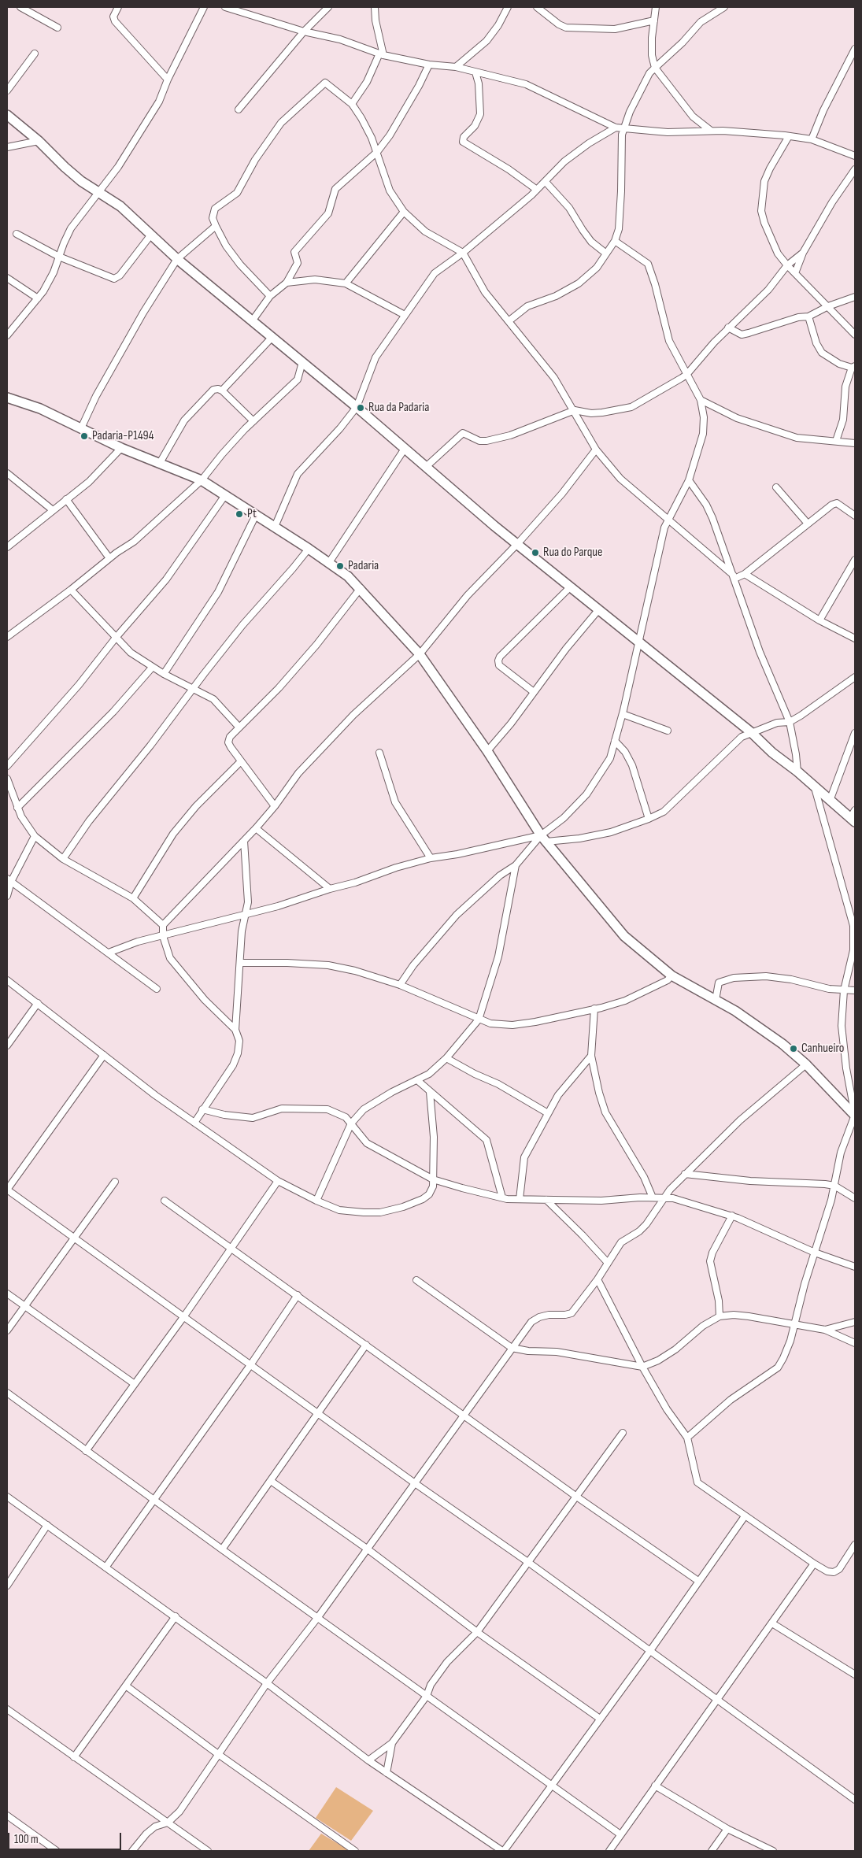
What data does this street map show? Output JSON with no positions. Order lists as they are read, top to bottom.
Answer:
{
  "places": [
    "Rua da Padaria",
    "Padaria-P1494",
    "Pt",
    "Rua do Parque",
    "Padaria",
    "Canhueiro"
  ],
  "scale_bar": "100 m"
}
